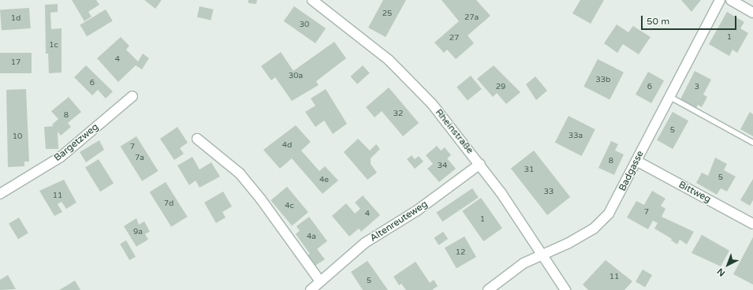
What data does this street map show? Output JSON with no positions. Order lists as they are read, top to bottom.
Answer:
{
  "streets": {
    "street": [
      "Rheinstraße",
      "Bargetzweg",
      "Badgasse",
      "Bittweg",
      "Altenreuteweg"
    ]
  },
  "crossings": [
    ["Rheinstraße", "Badgasse"],
    ["Rheinstraße", "Altenreuteweg"],
    ["Badgasse", "Bittweg"]
  ],
  "house_numbers": [
    "25",
    "27a",
    "1d",
    "30",
    "1",
    "27",
    "1c",
    "4",
    "17",
    "30a",
    "33b",
    "6",
    "29",
    "6",
    "3",
    "32",
    "8",
    "5",
    "33a",
    "10",
    "4d",
    "7",
    "7a",
    "8",
    "34",
    "31",
    "5",
    "4e",
    "33",
    "11",
    "7d",
    "4c",
    "7",
    "4",
    "1",
    "9a",
    "4a",
    "12",
    "11",
    "5"
  ],
  "scale_bar": "50 m",
  "north": "bottom left"
}
